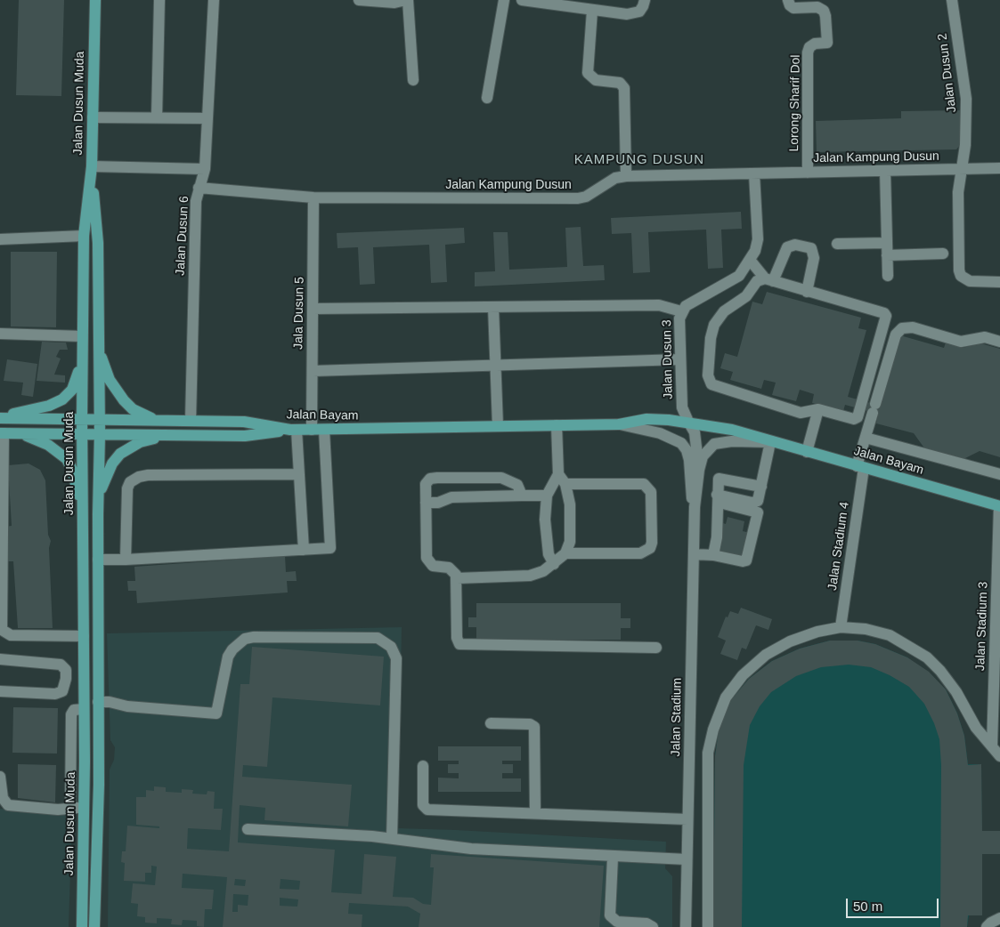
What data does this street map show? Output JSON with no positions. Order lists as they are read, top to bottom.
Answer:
{
  "streets": {
    "main road": ["Jalan Dusun Muda", "Jalan Bayam"],
    "street": [
      "Jalan Dusun 2",
      "Lorong Sharif Dol",
      "Jalan Kampung Dusun",
      "Jalan Dusun 6",
      "Jala Dusun 5",
      "Jalan Dusun 3",
      "Jalan Stadium 4",
      "Jalan Stadium 3",
      "Jalan Stadium"
    ]
  },
  "crossings": [
    ["Jalan Dusun 2", "Jalan Kampung Dusun"],
    ["Jalan Dusun Muda", "Jalan Bayam"],
    ["Lorong Sharif Dol", "Jalan Kampung Dusun"],
    ["Jalan Kampung Dusun", "Jalan Dusun 6"],
    ["Jalan Kampung Dusun", "Jala Dusun 5"],
    ["Jalan Kampung Dusun", "Jalan Dusun 3"],
    ["Jalan Dusun 6", "Jalan Bayam"],
    ["Jala Dusun 5", "Jalan Bayam"],
    ["Jalan Dusun 3", "Jalan Bayam"],
    ["Jalan Bayam", "Jalan Stadium 4"],
    ["Jalan Bayam", "Jalan Stadium 3"],
    ["Jalan Bayam", "Jalan Stadium"]
  ],
  "districts": ["KAMPUNG DUSUN"],
  "scale_bar": "50 m"
}
